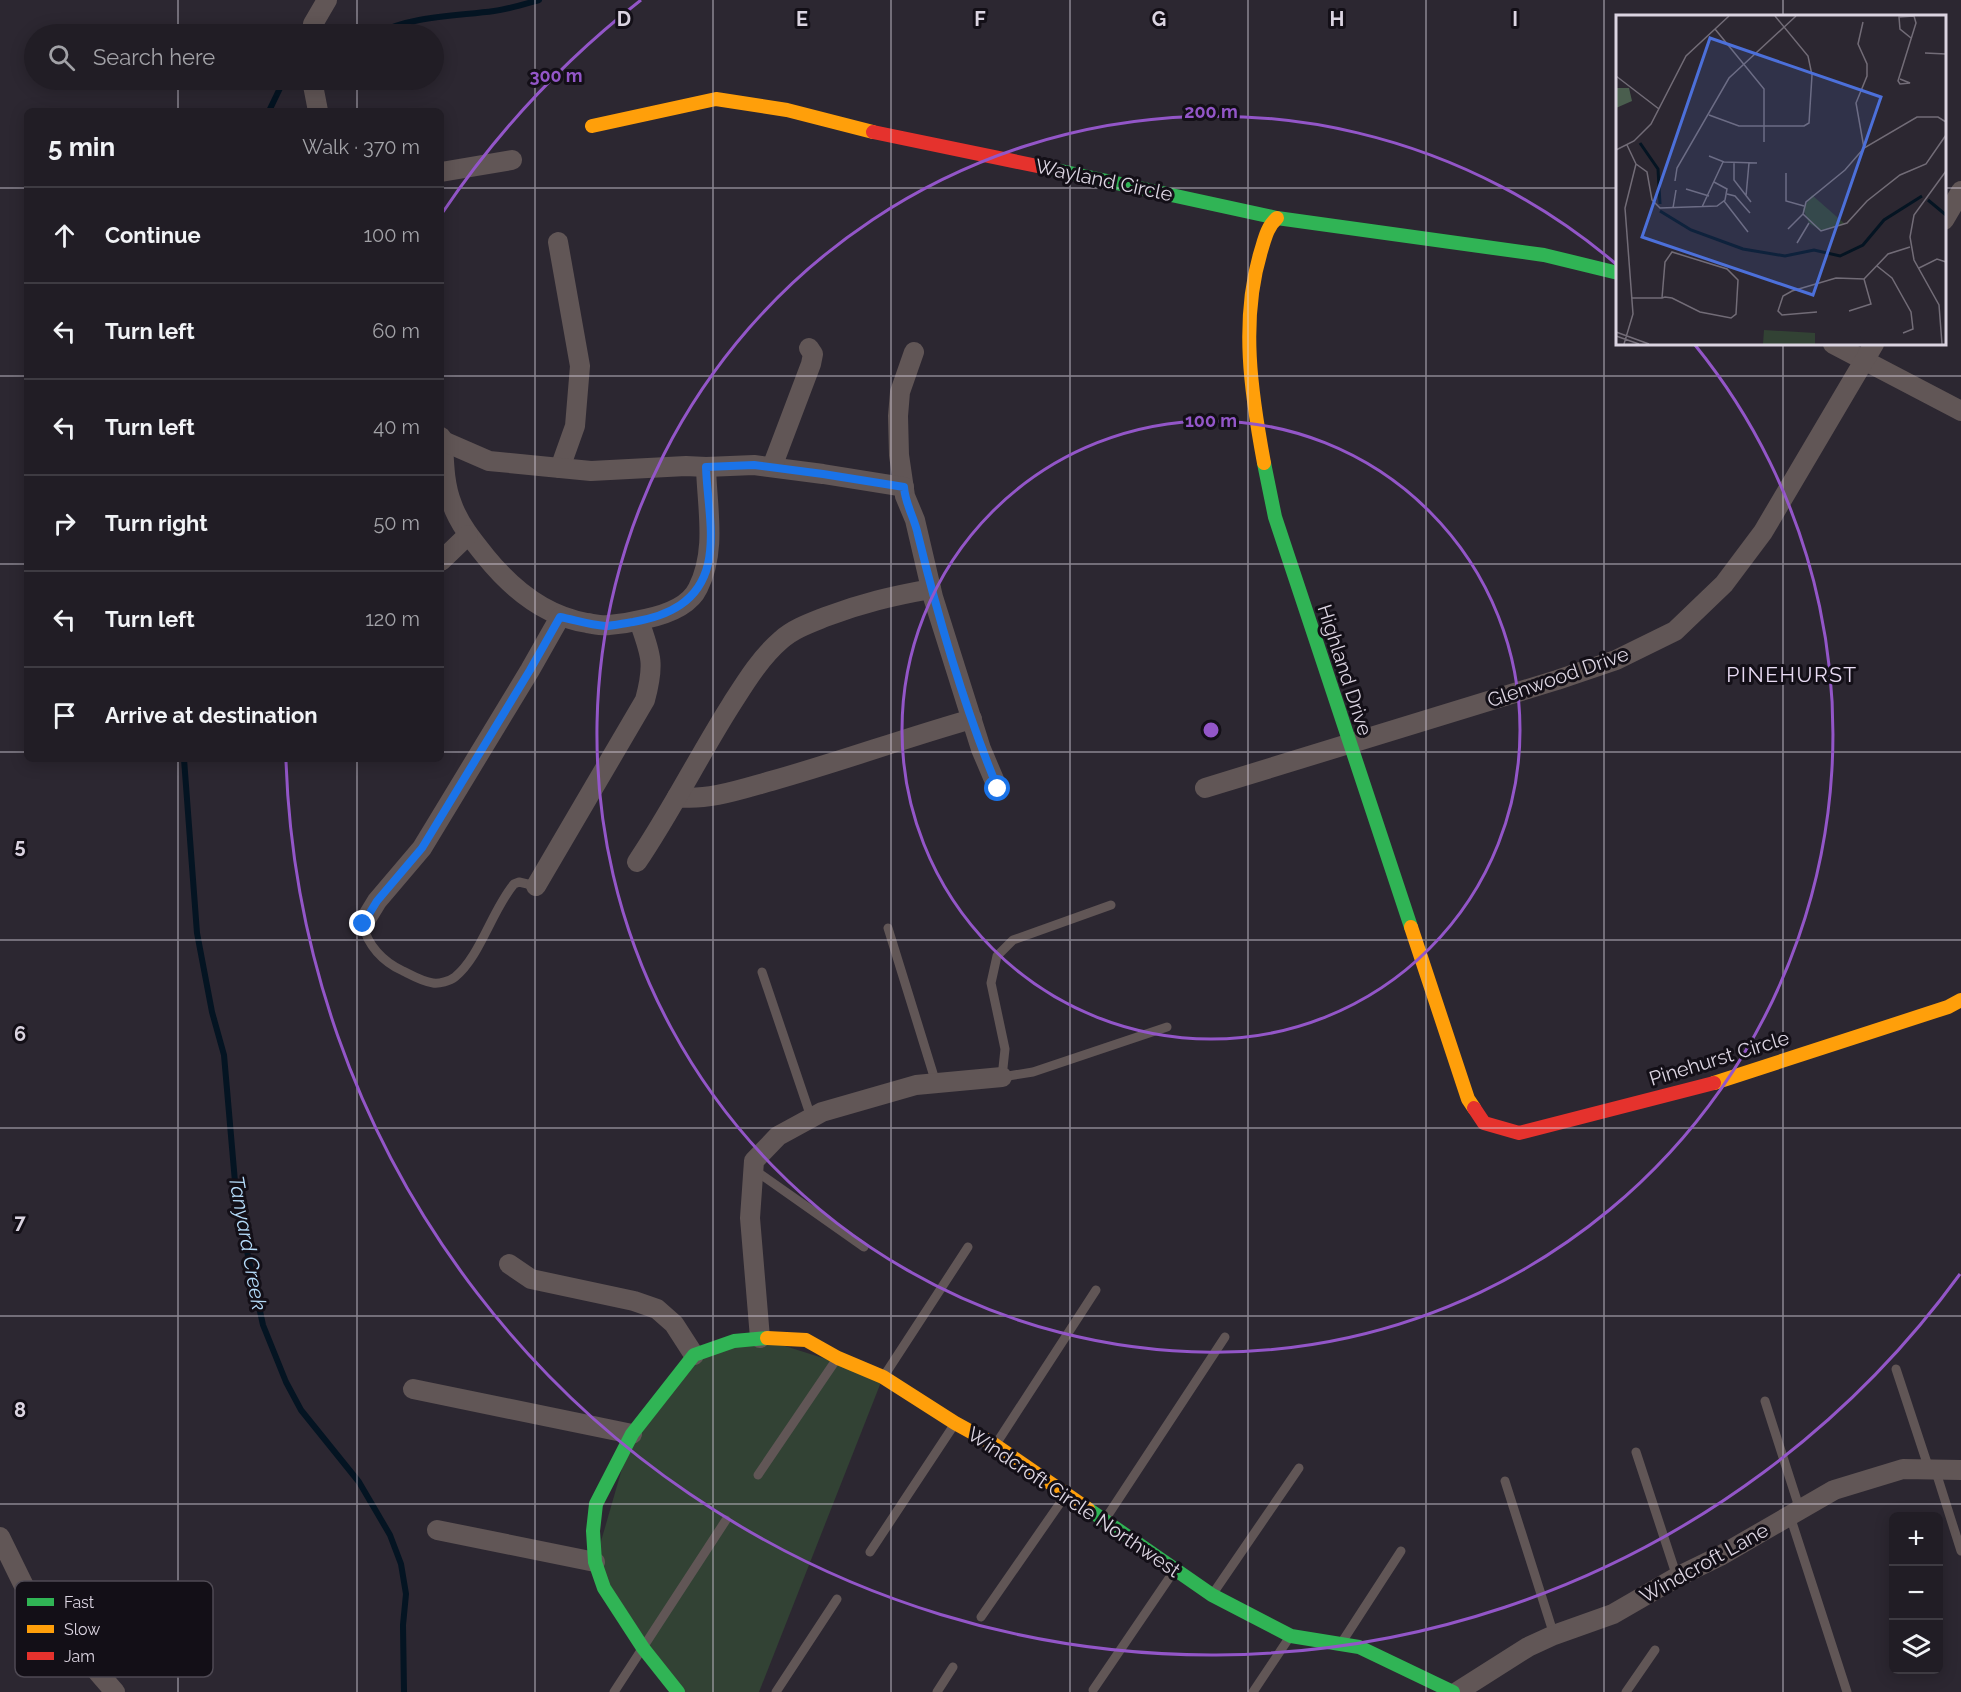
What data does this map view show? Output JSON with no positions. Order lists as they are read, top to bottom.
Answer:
{
  "streets": {
    "street": [
      "Wayland Circle",
      "Highland Drive",
      "Glenwood Drive",
      "Pinehurst Circle",
      "Windcroft Circle Northwest",
      "Windcroft Lane"
    ]
  },
  "crossings": [
    ["Wayland Circle", "Highland Drive"],
    ["Highland Drive", "Glenwood Drive"],
    ["Highland Drive", "Pinehurst Circle"],
    ["Windcroft Circle Northwest", "Windcroft Lane"]
  ],
  "districts": ["PINEHURST"],
  "water": ["Tanyard Creek"],
  "legend": ["Fast", "Slow", "Jam"],
  "page": {
    "search": "Search here",
    "heading": ["5 min", "Walk · 370 m"],
    "list": [
      ["Continue", "100 m"],
      ["Turn left", "60 m"],
      ["Turn left", "40 m"],
      ["Turn right", "50 m"],
      ["Turn left", "120 m"],
      "Arrive at destination"
    ],
    "map_buttons": ["+", "−"]
  },
  "grid": {
    "columns": [
      "D",
      "E",
      "F",
      "G",
      "H",
      "I"
    ],
    "rows": [
      "5",
      "6",
      "7",
      "8"
    ]
  },
  "rings": ["300 m", "200 m", "100 m"]
}
